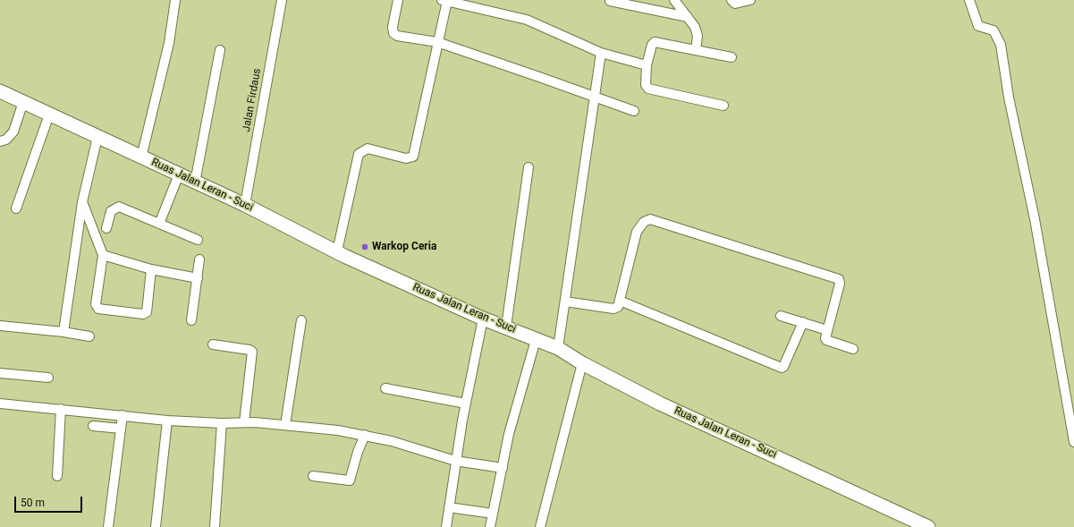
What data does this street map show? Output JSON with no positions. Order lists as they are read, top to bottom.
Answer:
{
  "streets": {
    "main road": ["Ruas Jalan Leran - Suci"],
    "street": ["Jalan Firdaus"]
  },
  "crossings": [
    ["Jalan Firdaus", "Ruas Jalan Leran - Suci"]
  ],
  "places": ["Warkop Ceria"],
  "scale_bar": "50 m"
}
